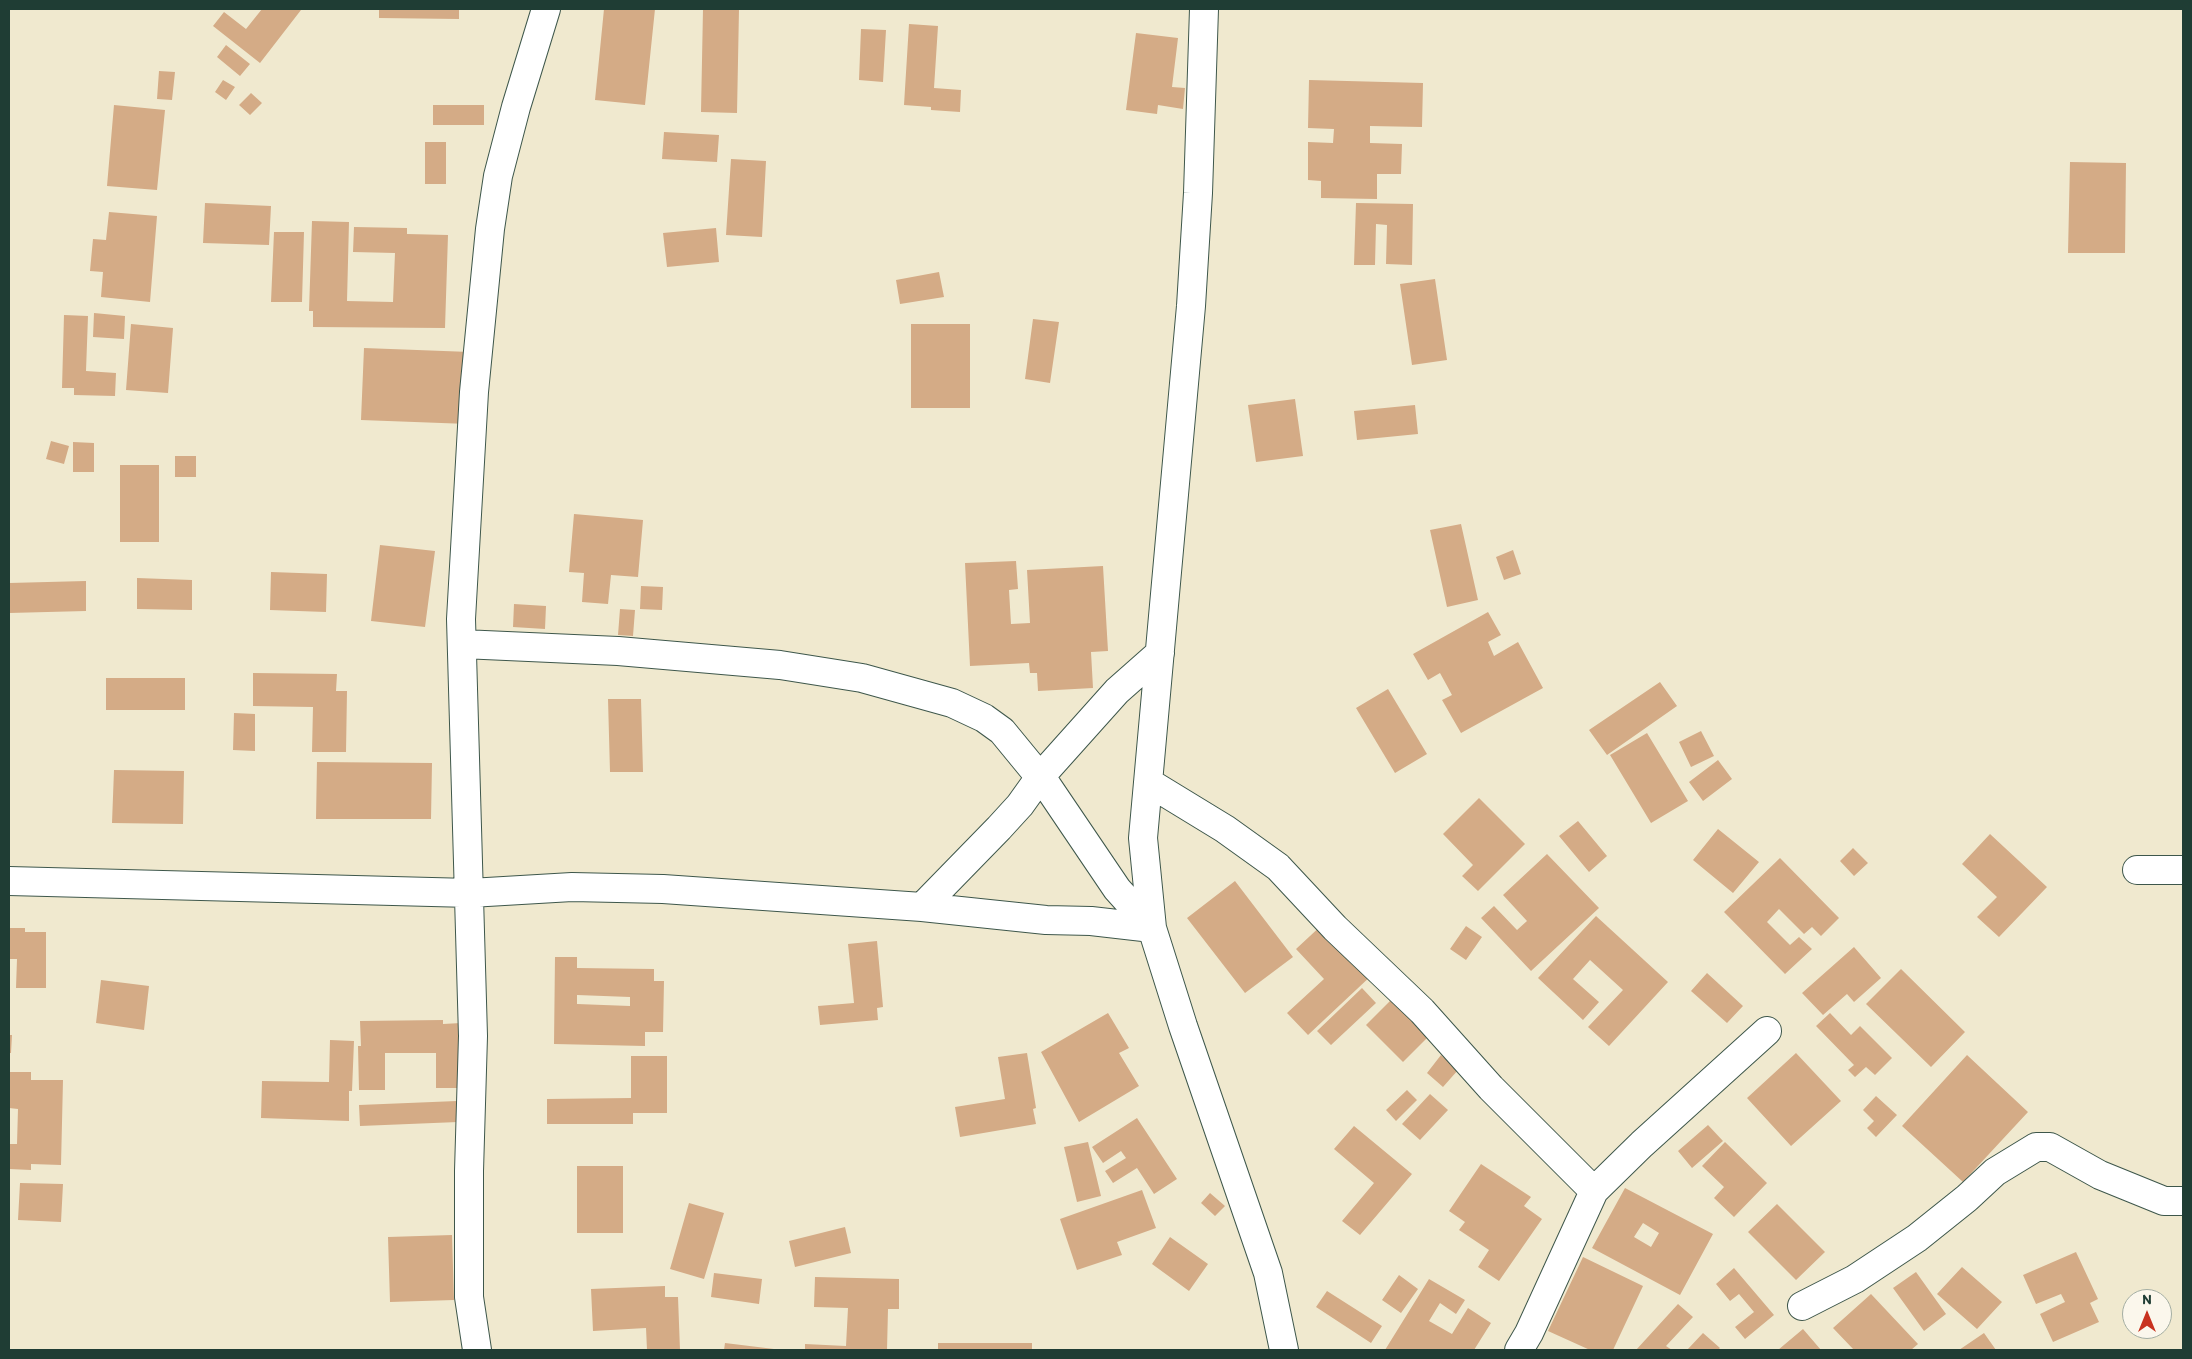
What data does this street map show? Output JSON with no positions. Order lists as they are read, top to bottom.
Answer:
{
  "north": "top"
}
